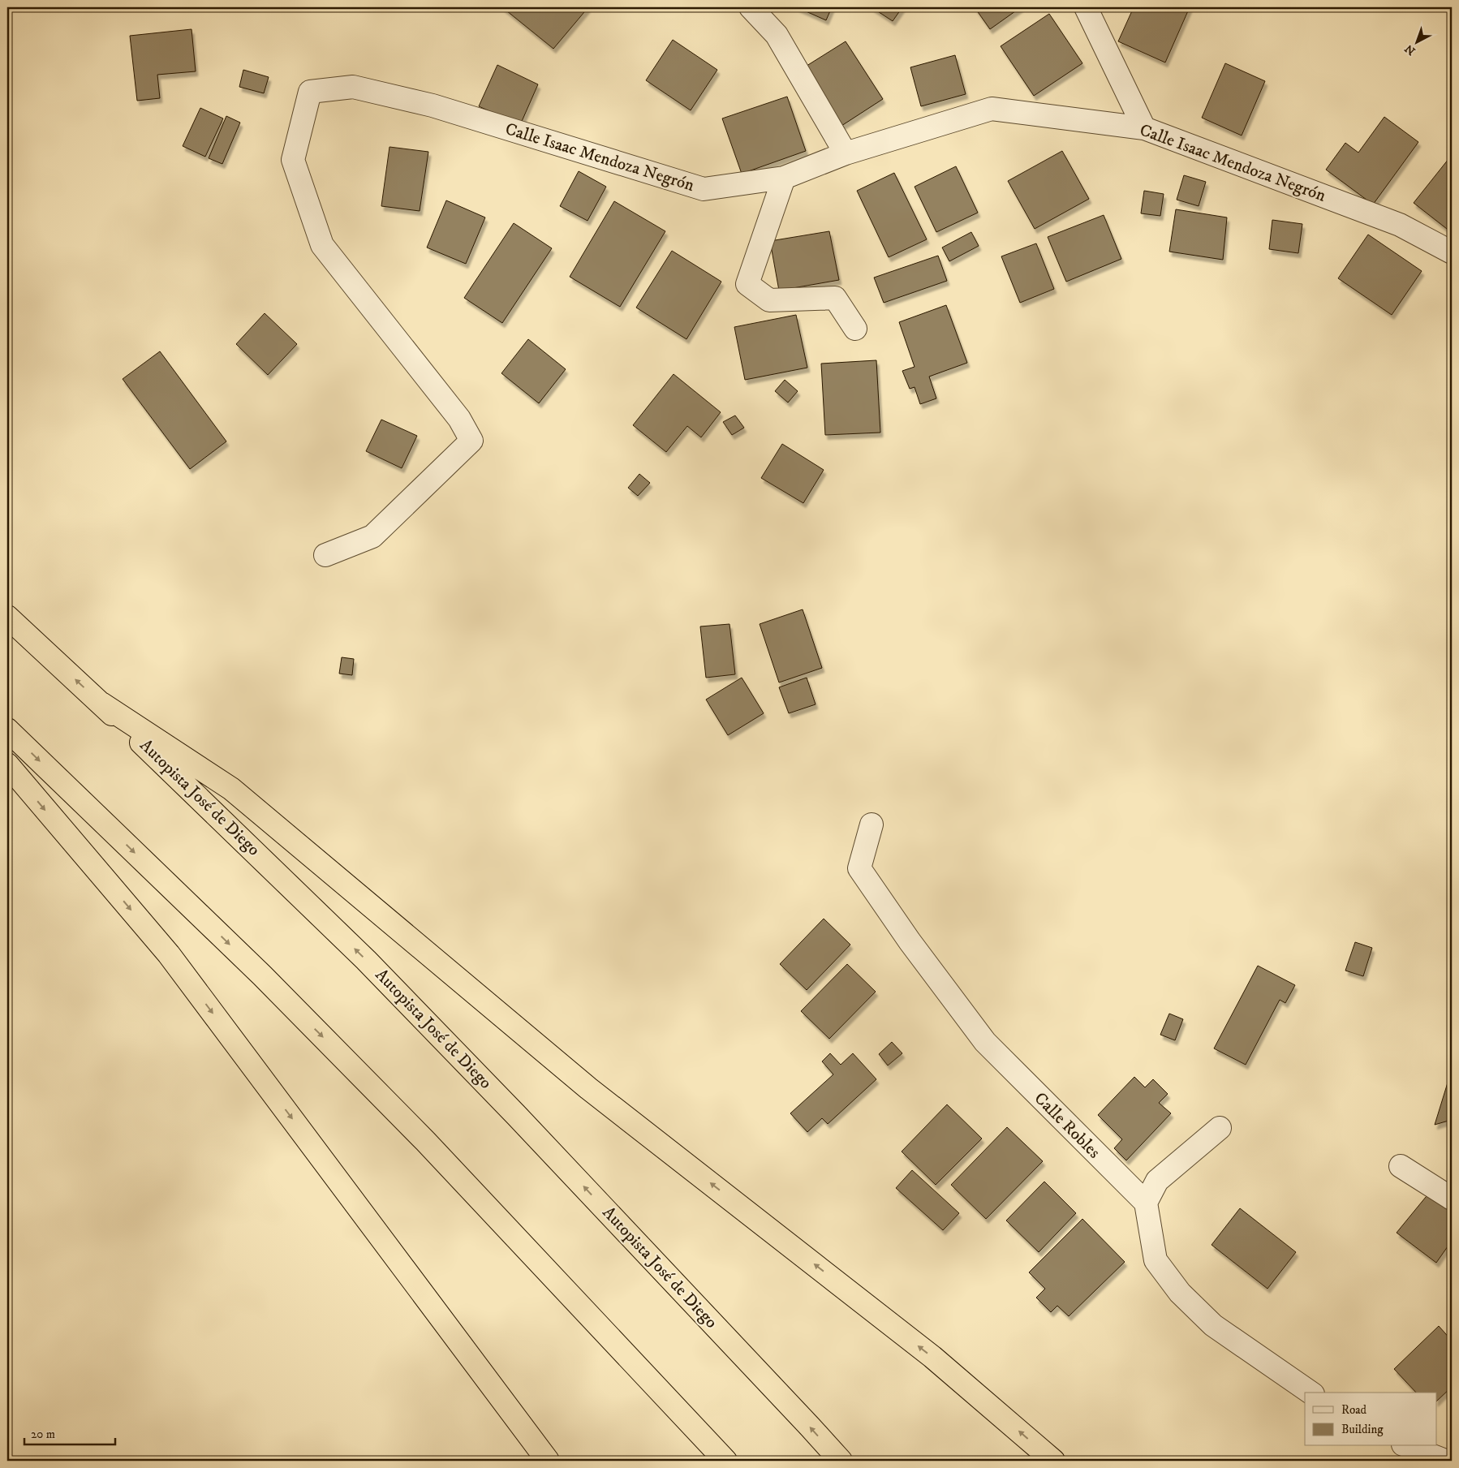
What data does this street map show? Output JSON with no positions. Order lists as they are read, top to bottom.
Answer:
{
  "streets": {
    "highway": ["Autopista José de Diego"],
    "street": ["Calle Isaac Mendoza Negrón", "Calle Robles"]
  },
  "legend": ["Road", "Building"],
  "scale_bar": "20 m",
  "north": "bottom left"
}
